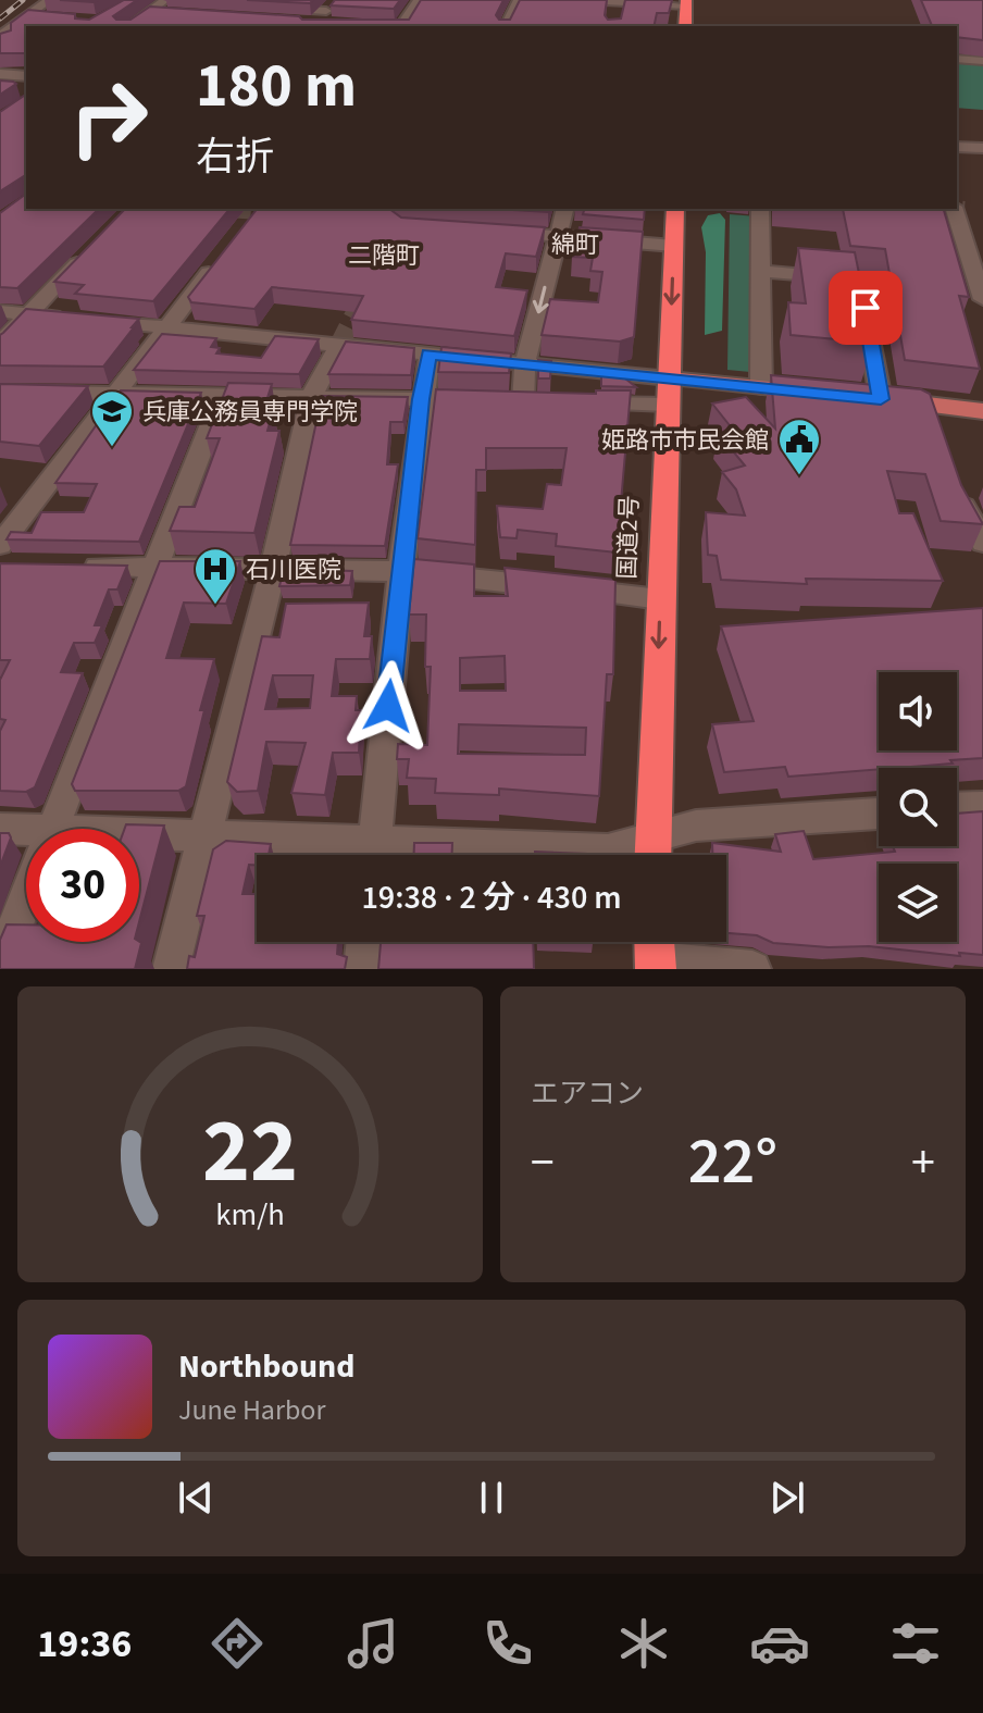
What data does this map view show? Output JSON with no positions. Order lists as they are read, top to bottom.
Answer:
{
  "streets": {
    "highway": ["国道2号"]
  },
  "one_way": ["国道2号"],
  "districts": ["綿町", "二階町"],
  "places": {
    "school or university": ["兵庫公務員専門学院"],
    "public building": ["姫路市市民会館"],
    "hospital": ["石川医院"]
  },
  "page": {
    "turn": ["180 m", "右折"],
    "limit": "30",
    "trip": "19:38 · 2 分 · 430 m",
    "tile": "エアコン",
    "heat": ["−", "22°", "+"],
    "song": ["Northbound", "June Harbor"],
    "tabs": "19:36",
    "gauge": ["22", "km/h"]
  }
}
